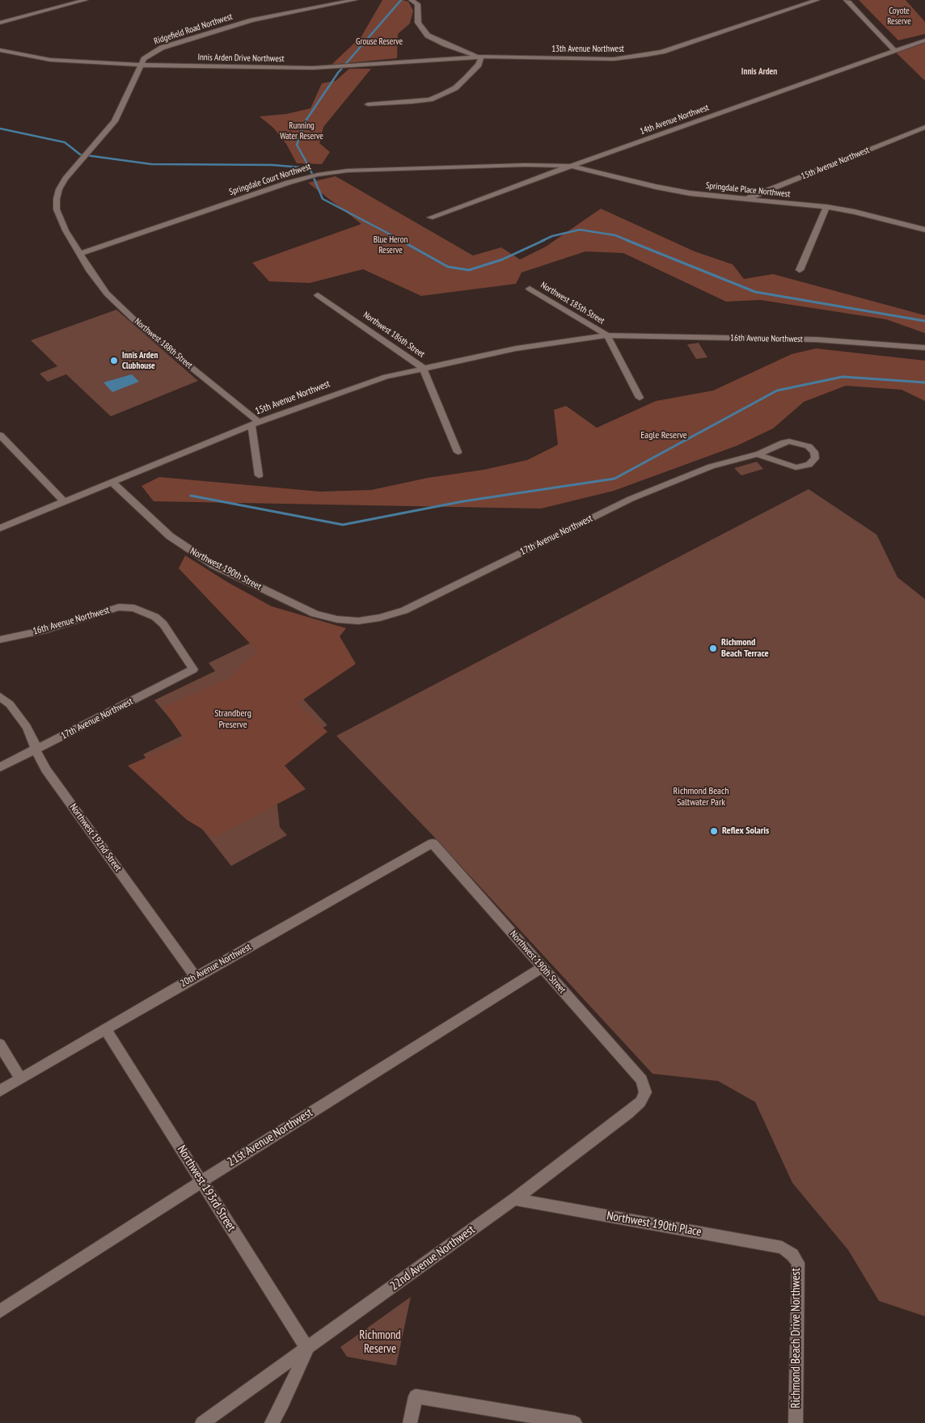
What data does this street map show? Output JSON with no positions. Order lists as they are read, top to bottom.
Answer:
{
  "streets": {
    "street": [
      "Ridgefield Road Northwest",
      "13th Avenue Northwest",
      "Innis Arden Drive Northwest",
      "14th Avenue Northwest",
      "15th Avenue Northwest",
      "Springdale Court Northwest",
      "Springdale Place Northwest",
      "Northwest 185th Street",
      "Northwest 186th Street",
      "16th Avenue Northwest",
      "Northwest 188th Street",
      "17th Avenue Northwest",
      "Northwest 190th Street",
      "Northwest 192nd Street",
      "20th Avenue Northwest",
      "21st Avenue Northwest",
      "Northwest 193rd Street",
      "Northwest 190th Place",
      "22nd Avenue Northwest",
      "Richmond Beach Drive Northwest"
    ]
  },
  "crossings": [
    ["Ridgefield Road Northwest", "Innis Arden Drive Northwest"],
    ["Ridgefield Road Northwest", "Springdale Court Northwest"],
    ["Ridgefield Road Northwest", "Northwest 188th Street"],
    ["13th Avenue Northwest", "Innis Arden Drive Northwest"],
    ["14th Avenue Northwest", "Springdale Court Northwest"],
    ["14th Avenue Northwest", "Springdale Place Northwest"],
    ["15th Avenue Northwest", "Springdale Place Northwest"],
    ["15th Avenue Northwest", "Northwest 185th Street"],
    ["15th Avenue Northwest", "Northwest 186th Street"],
    ["15th Avenue Northwest", "16th Avenue Northwest"],
    ["15th Avenue Northwest", "Northwest 188th Street"],
    ["15th Avenue Northwest", "Northwest 190th Street"],
    ["Springdale Court Northwest", "Springdale Place Northwest"],
    ["Springdale Court Northwest", "Northwest 188th Street"],
    ["Northwest 185th Street", "16th Avenue Northwest"],
    ["16th Avenue Northwest", "17th Avenue Northwest"],
    ["17th Avenue Northwest", "Northwest 190th Street"],
    ["17th Avenue Northwest", "Northwest 192nd Street"],
    ["Northwest 190th Street", "20th Avenue Northwest"],
    ["Northwest 190th Street", "21st Avenue Northwest"],
    ["Northwest 190th Street", "22nd Avenue Northwest"],
    ["Northwest 192nd Street", "20th Avenue Northwest"],
    ["20th Avenue Northwest", "Northwest 193rd Street"],
    ["21st Avenue Northwest", "Northwest 193rd Street"],
    ["Northwest 193rd Street", "22nd Avenue Northwest"],
    ["Northwest 190th Place", "22nd Avenue Northwest"],
    ["Northwest 190th Place", "Richmond Beach Drive Northwest"]
  ],
  "districts": ["Innis Arden"],
  "parks": [
    "Coyote Reserve",
    "Grouse Reserve",
    "Running Water Reserve",
    "Blue Heron Reserve",
    "Eagle Reserve",
    "Strandberg Preserve",
    "Richmond Beach Saltwater Park",
    "Richmond Reserve"
  ],
  "places": ["Innis Arden Clubhouse", "Richmond Beach Terrace", "Reflex Solaris"]
}
